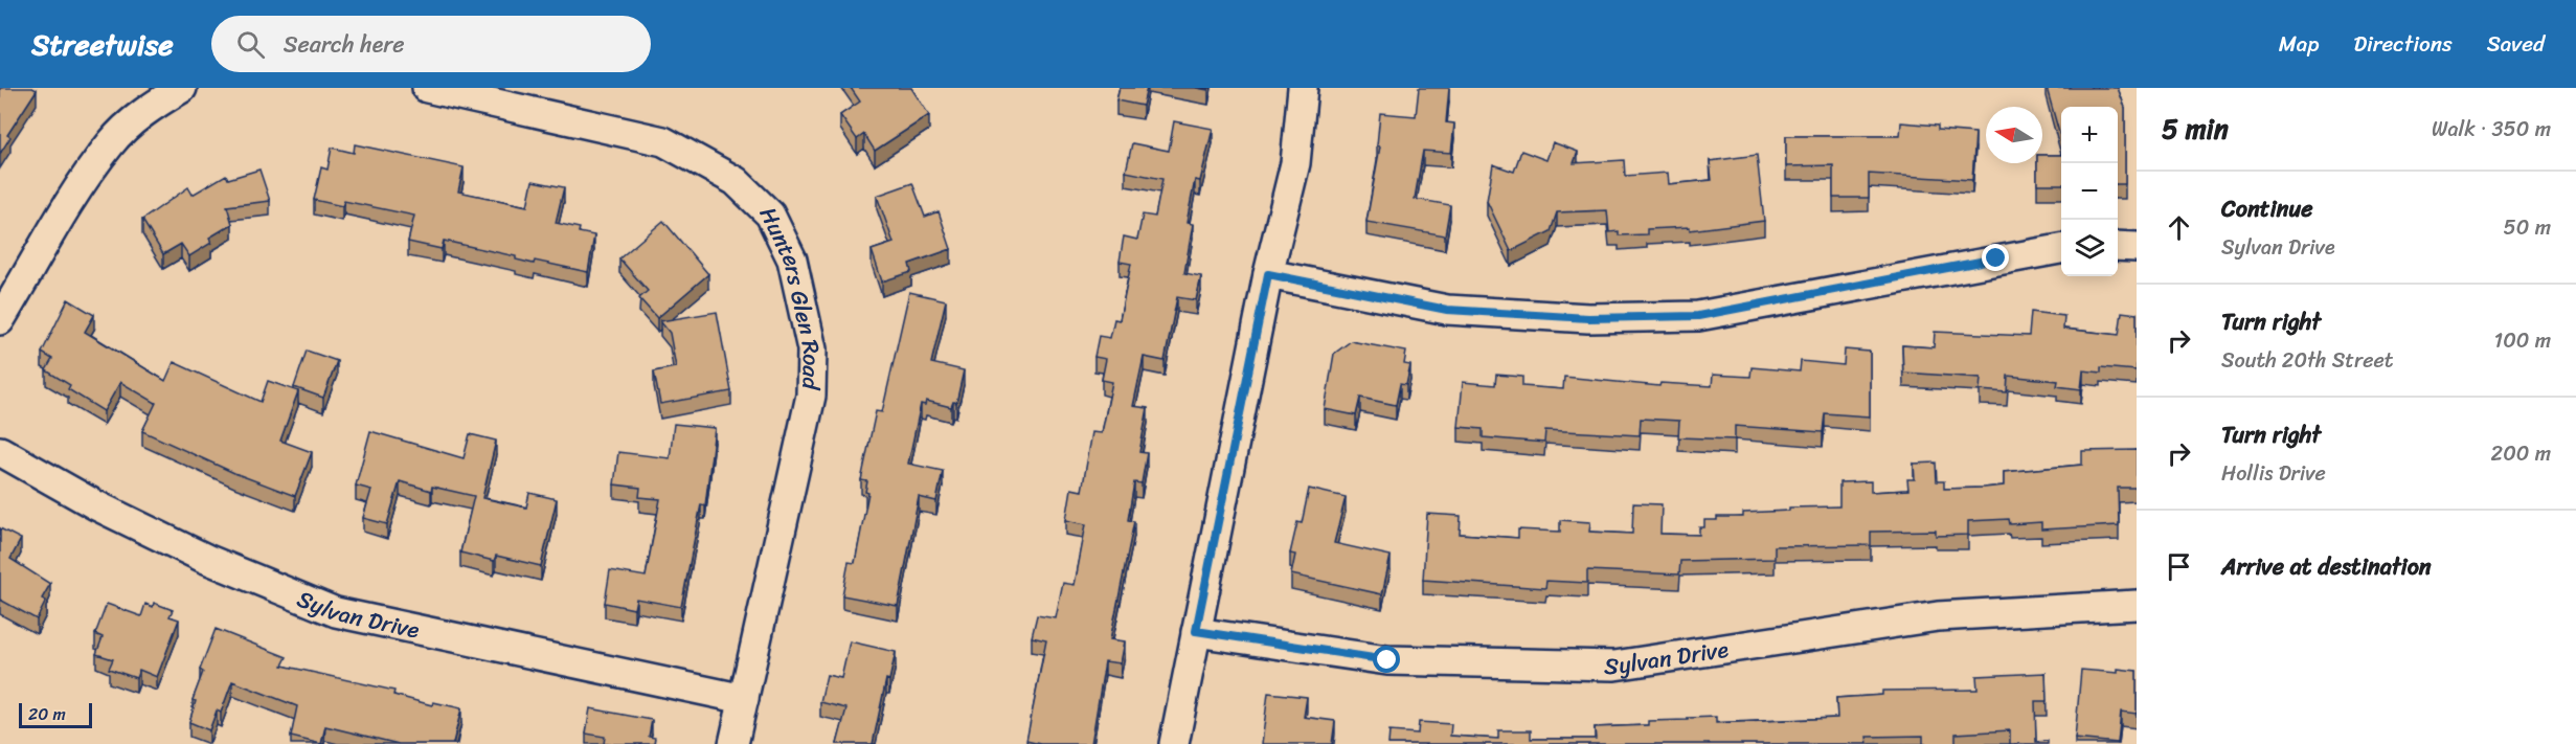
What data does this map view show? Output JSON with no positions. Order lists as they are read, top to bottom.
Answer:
{
  "streets": {
    "street": ["Hunters Glen Road", "Sylvan Drive"]
  },
  "crossings": [
    ["Hunters Glen Road", "Sylvan Drive"]
  ],
  "scale_bar": "20 m",
  "north": "left",
  "page": {
    "header": "Streetwise",
    "search": "Search here",
    "nav": ["Map", "Directions", "Saved"],
    "heading": ["5 min", "Walk · 350 m"],
    "map_buttons": ["+", "−"],
    "list": [
      ["Continue", "Sylvan Drive", "50 m"],
      ["Turn right", "South 20th Street", "100 m"],
      ["Turn right", "Hollis Drive", "200 m"],
      "Arrive at destination"
    ],
    "scale": "20 m"
  }
}
